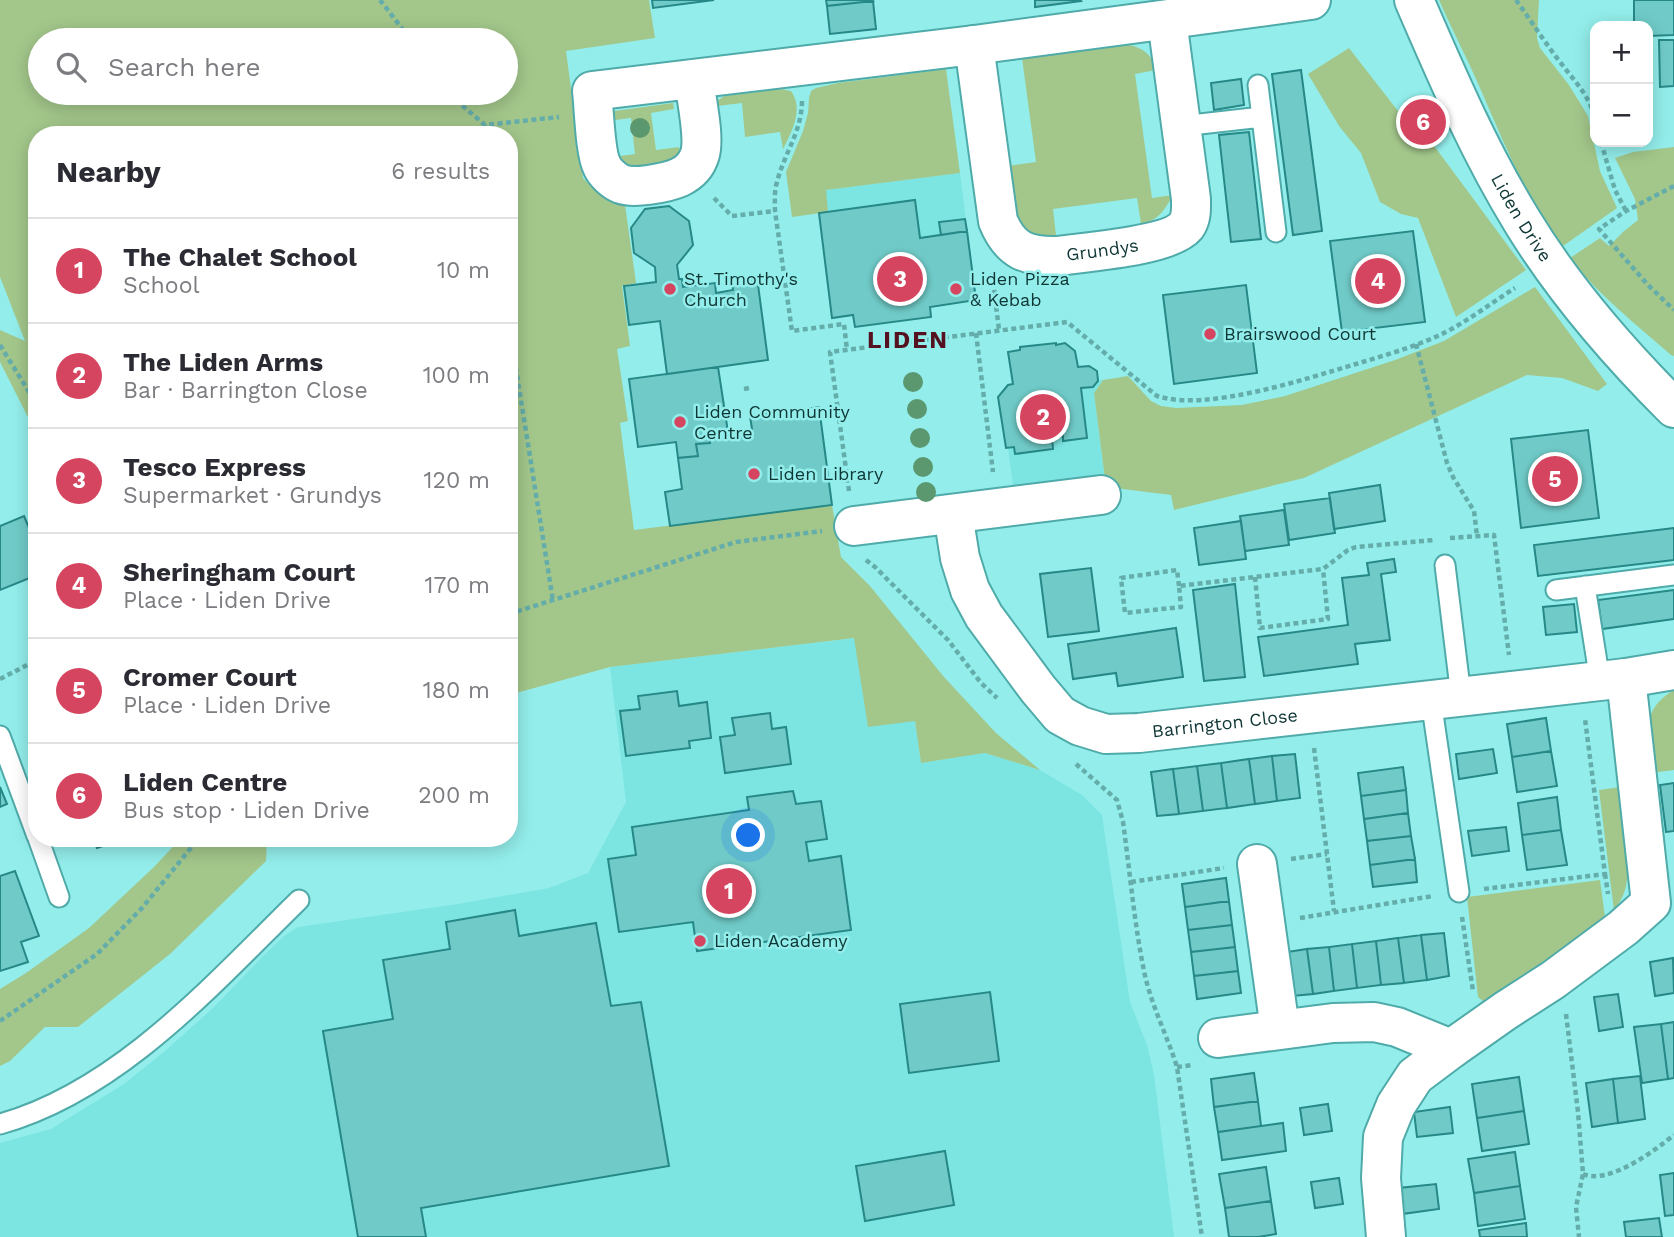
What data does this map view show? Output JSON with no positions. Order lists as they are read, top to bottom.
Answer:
{
  "streets": {
    "street": ["Liden Drive", "Grundys", "Barrington Close"]
  },
  "districts": ["LIDEN"],
  "places": [
    "St. Timothy's Church",
    "Liden Pizza & Kebab",
    "Brairswood Court",
    "Liden Community Centre",
    "Liden Library",
    "Liden Academy"
  ],
  "page": {
    "map_buttons": ["+", "−"],
    "search": "Search here",
    "pins": [
      "6",
      "3",
      "4",
      "2",
      "5",
      "1"
    ],
    "heading": ["Nearby", "6 results"],
    "list": [
      {
        "mark": "1",
        "name": "The Chalet School",
        "note": "School",
        "value": "10 m"
      },
      {
        "mark": "2",
        "name": "The Liden Arms",
        "note": "Bar · Barrington Close",
        "value": "100 m"
      },
      {
        "mark": "3",
        "name": "Tesco Express",
        "note": "Supermarket · Grundys",
        "value": "120 m"
      },
      {
        "mark": "4",
        "name": "Sheringham Court",
        "note": "Place · Liden Drive",
        "value": "170 m"
      },
      {
        "mark": "5",
        "name": "Cromer Court",
        "note": "Place · Liden Drive",
        "value": "180 m"
      },
      {
        "mark": "6",
        "name": "Liden Centre",
        "note": "Bus stop · Liden Drive",
        "value": "200 m"
      }
    ]
  }
}
